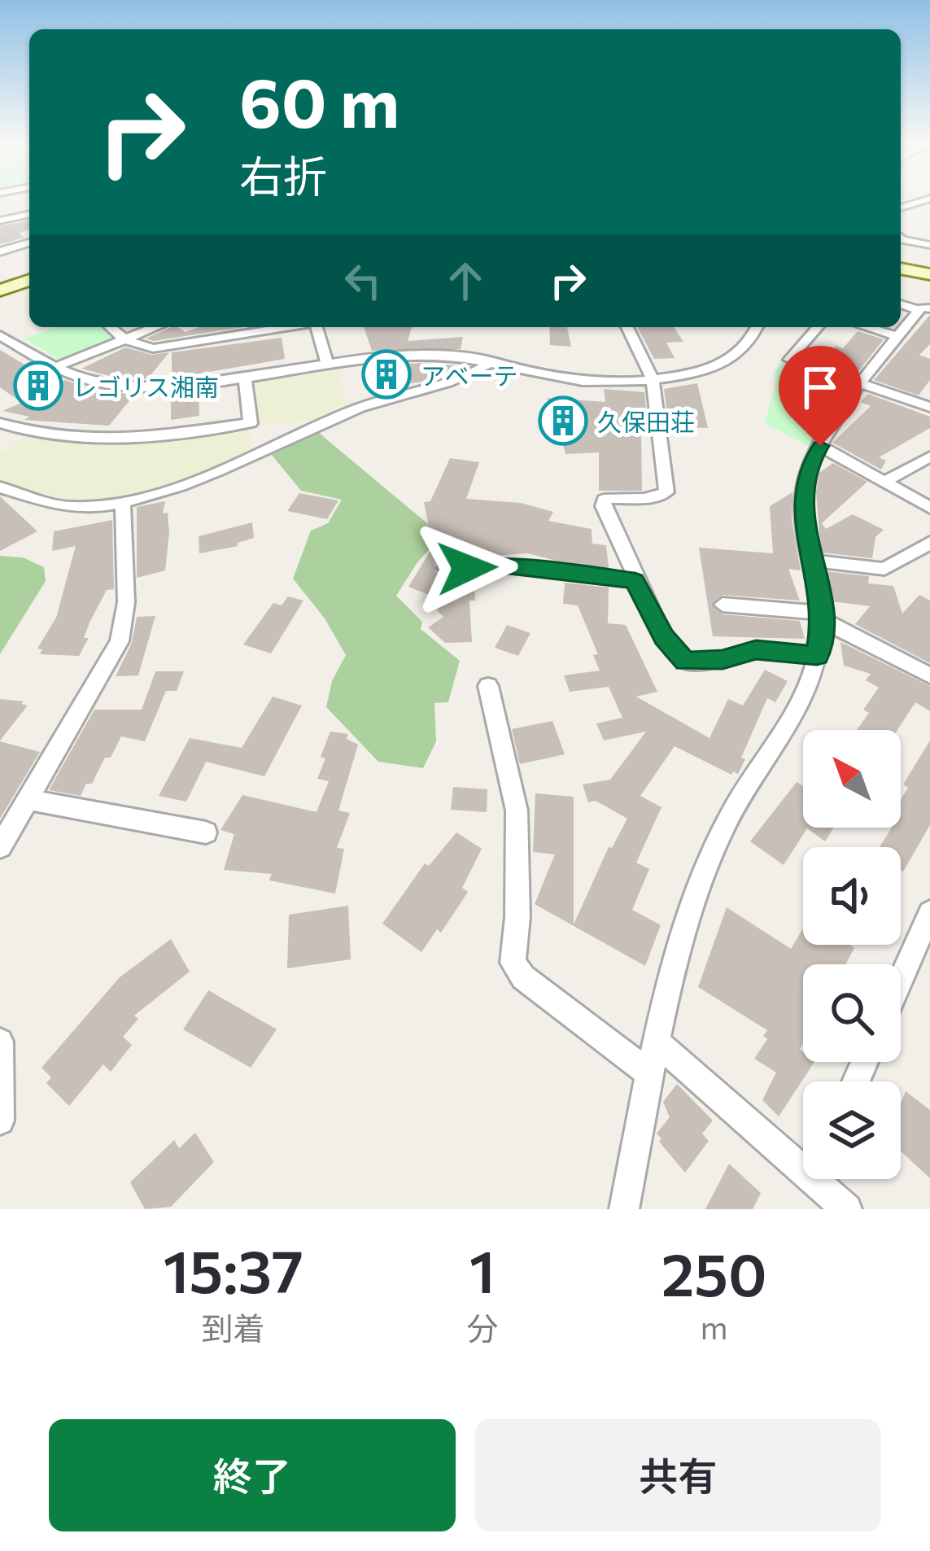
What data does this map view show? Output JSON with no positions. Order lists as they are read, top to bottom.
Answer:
{
  "places": {
    "building": ["アベーテ", "レゴリス湘南", "久保田荘"]
  },
  "north": "top left",
  "page": {
    "turn": ["60 m", "右折"],
    "eta": [
      "15:37",
      "到着",
      "1",
      "分",
      "250",
      "m"
    ],
    "buttons": ["終了", "共有"]
  }
}
